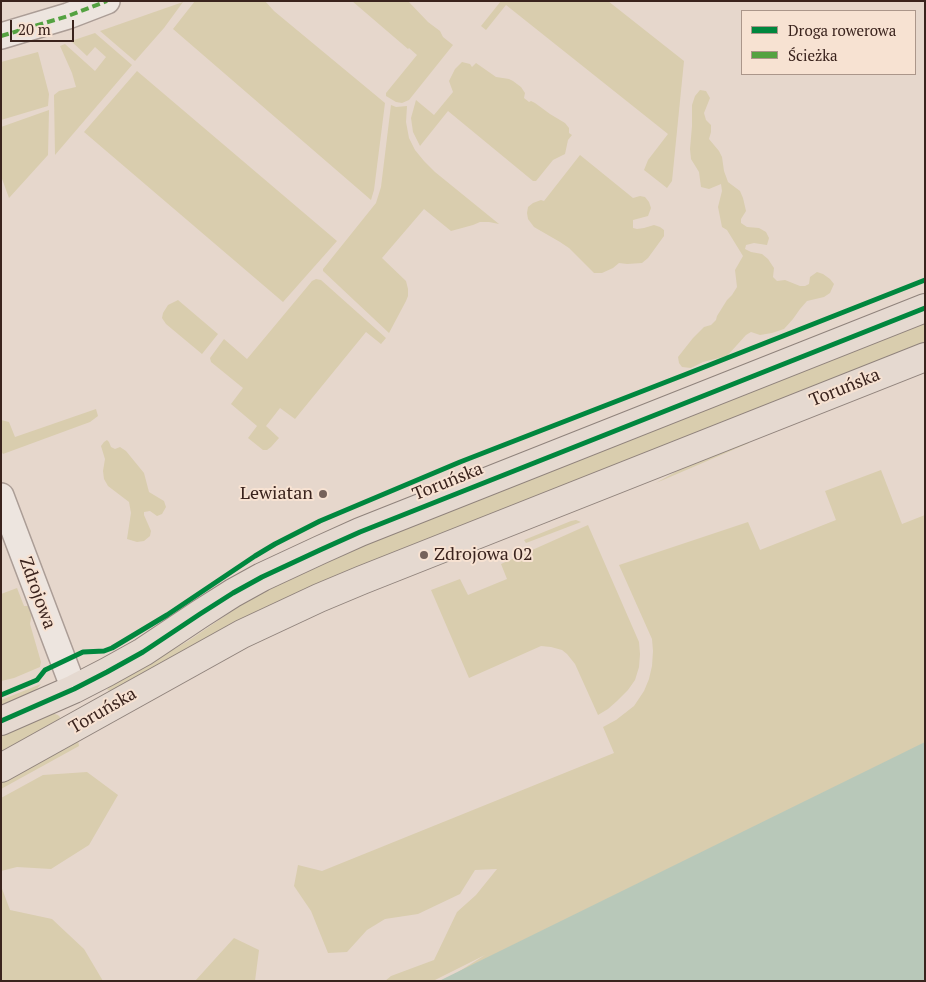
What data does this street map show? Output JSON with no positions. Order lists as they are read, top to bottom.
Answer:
{
  "streets": {
    "main road": ["Toruńska"],
    "street": ["Zdrojowa"]
  },
  "crossings": [
    ["Toruńska", "Zdrojowa"]
  ],
  "places": ["Lewiatan", "Zdrojowa 02"],
  "legend": ["Droga rowerowa", "Ścieżka"],
  "scale_bar": "20 m"
}
